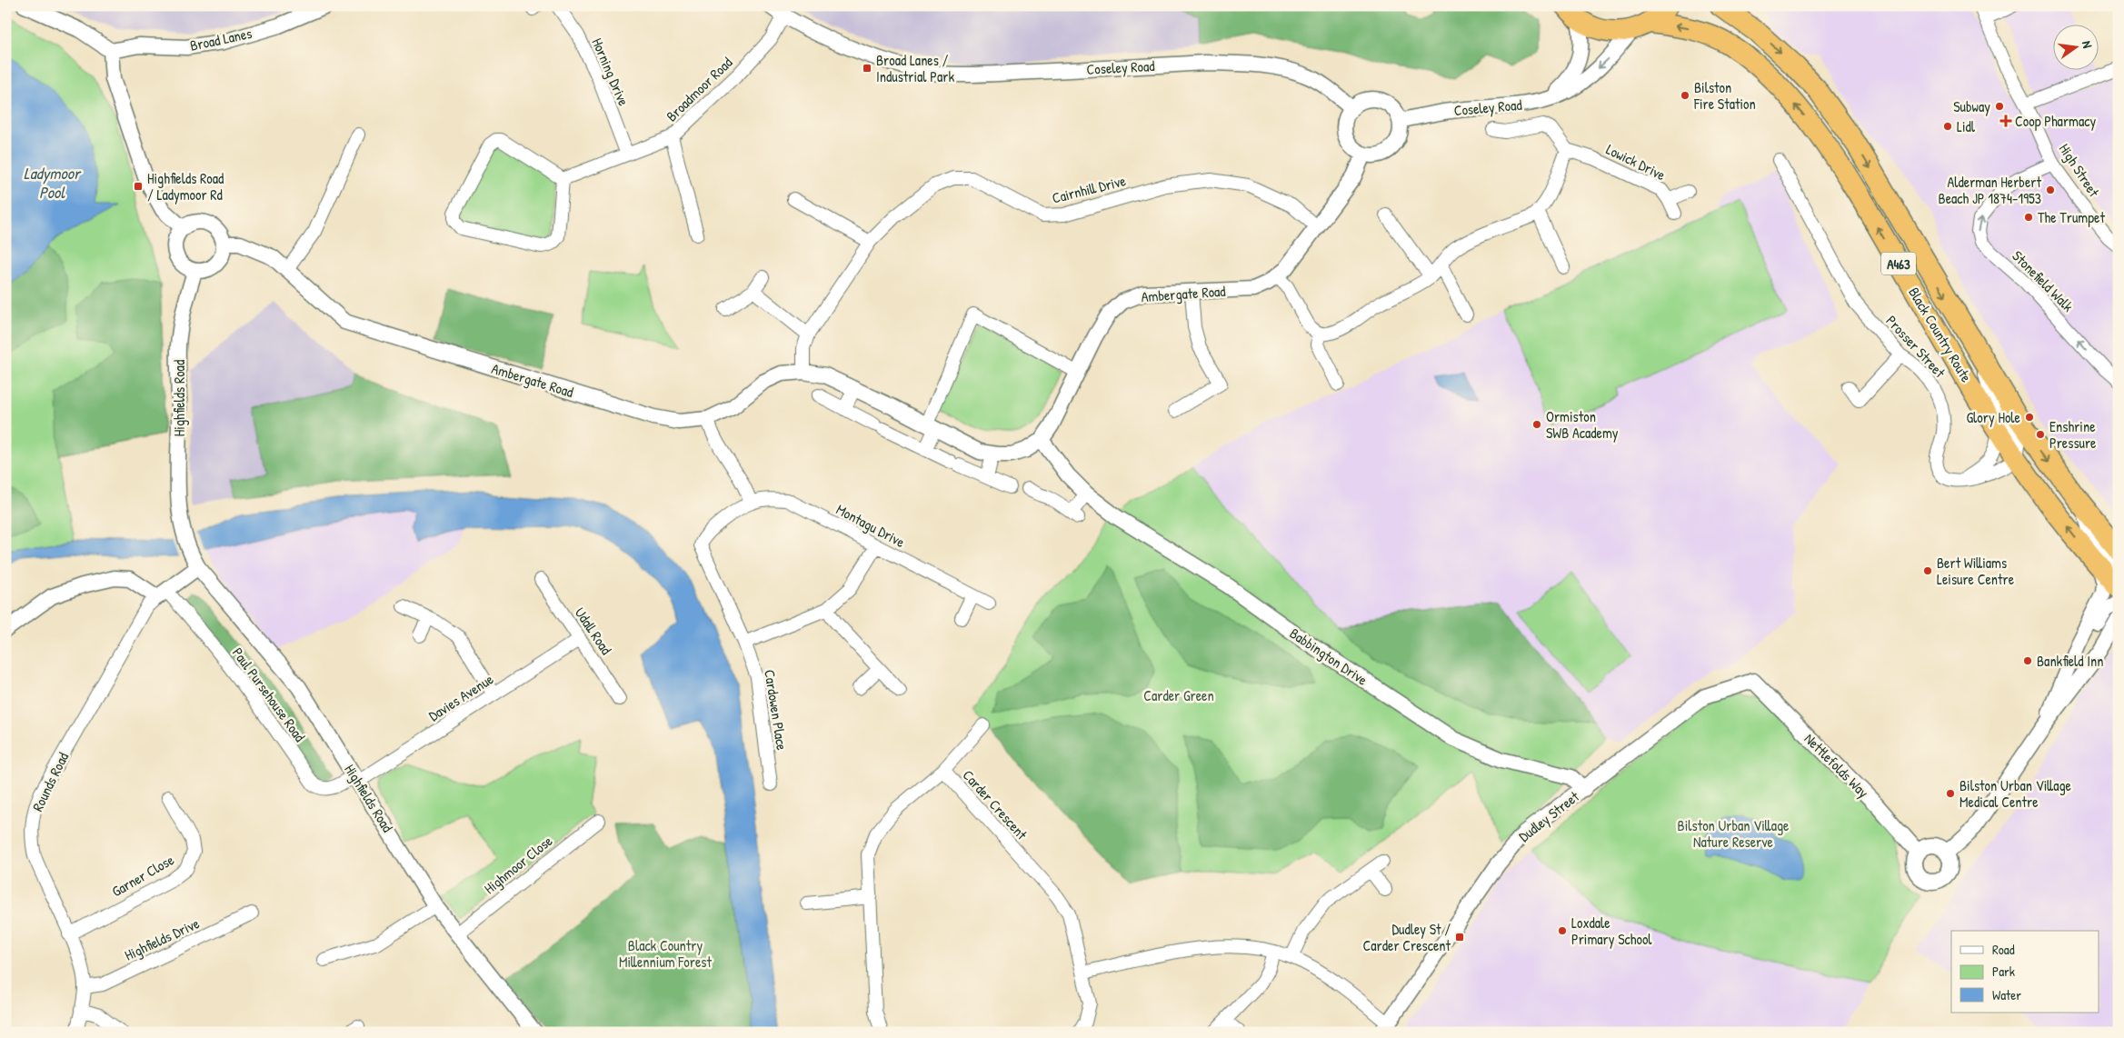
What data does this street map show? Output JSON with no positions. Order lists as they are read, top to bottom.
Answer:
{
  "streets": {
    "highway": ["A463", "Black Country Route"],
    "street": [
      "Broad Lanes",
      "Coseley Road",
      "Horning Drive",
      "Broadmoor Road",
      "Lowick Drive",
      "High Street",
      "Cairnhill Drive",
      "Stonefield Walk",
      "Ambergate Road",
      "Prosser Street",
      "Highfields Road",
      "Montagu Drive",
      "Udall Road",
      "Babbington Drive",
      "Paul Pursehouse Road",
      "Davies Avenue",
      "Cardowen Place",
      "Nettlefolds Way",
      "Rounds Road",
      "Carder Crescent",
      "Dudley Street",
      "Highmoor Close",
      "Garner Close",
      "Highfields Drive"
    ]
  },
  "crossings": [
    ["Coseley Road", "Broadmoor Road"],
    ["Coseley Road", "A463"],
    ["Coseley Road", "Ambergate Road"],
    ["Coseley Road", "Black Country Route"],
    ["Horning Drive", "Broadmoor Road"],
    ["High Street", "Stonefield Walk"],
    ["Cairnhill Drive", "Ambergate Road"],
    ["A463", "Black Country Route"],
    ["Ambergate Road", "Highfields Road"],
    ["Ambergate Road", "Babbington Drive"],
    ["Highfields Road", "Paul Pursehouse Road"],
    ["Highfields Road", "Davies Avenue"],
    ["Highfields Road", "Rounds Road"],
    ["Highfields Road", "Highmoor Close"],
    ["Montagu Drive", "Cardowen Place"],
    ["Udall Road", "Davies Avenue"],
    ["Babbington Drive", "Dudley Street"],
    ["Paul Pursehouse Road", "Davies Avenue"],
    ["Paul Pursehouse Road", "Rounds Road"],
    ["Nettlefolds Way", "Dudley Street"],
    ["Rounds Road", "Garner Close"],
    ["Rounds Road", "Highfields Drive"]
  ],
  "water": ["Ladymoor Pool"],
  "parks": ["Carder Green", "Bilston Urban Village Nature Reserve", "Black Country Millennium Forest"],
  "places": {
    "transit": ["Broad Lanes / Industrial Park", "Highfields Road / Ladymoor Rd", "Dudley St / Carder Crescent"],
    "other": [
      "Bilston Fire Station",
      "Subway",
      "Lidl",
      "Alderman Herbert Beach JP 1874-1953",
      "The Trumpet",
      "Glory Hole",
      "Ormiston SWB Academy",
      "Enshrine Pressure",
      "Bert Williams Leisure Centre",
      "Bankfield Inn",
      "Bilston Urban Village Medical Centre",
      "Loxdale Primary School"
    ],
    "health": ["Coop Pharmacy"]
  },
  "legend": ["Road", "Park", "Water"],
  "north": "right"
}
